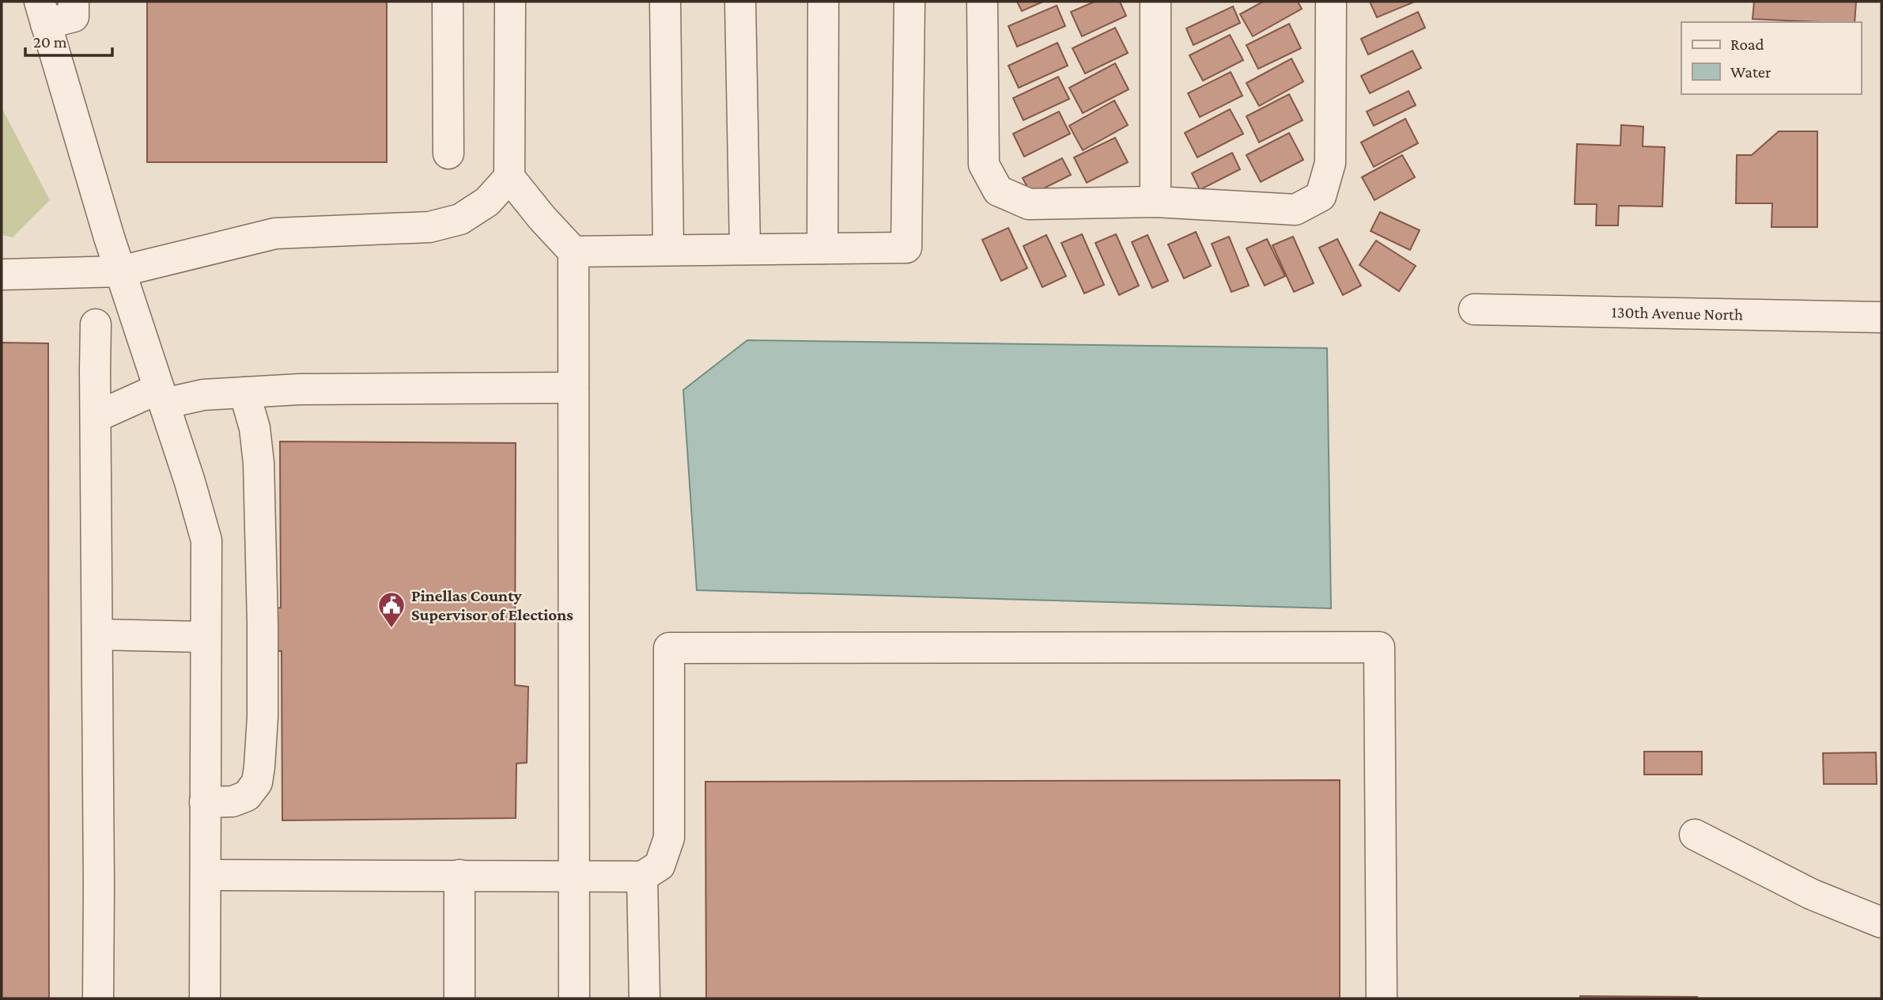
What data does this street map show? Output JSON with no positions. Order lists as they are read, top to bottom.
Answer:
{
  "streets": {
    "street": ["130th Avenue North"]
  },
  "places": {
    "public building": ["Pinellas County Supervisor of Elections"]
  },
  "legend": ["Road", "Water"],
  "scale_bar": "20 m"
}
